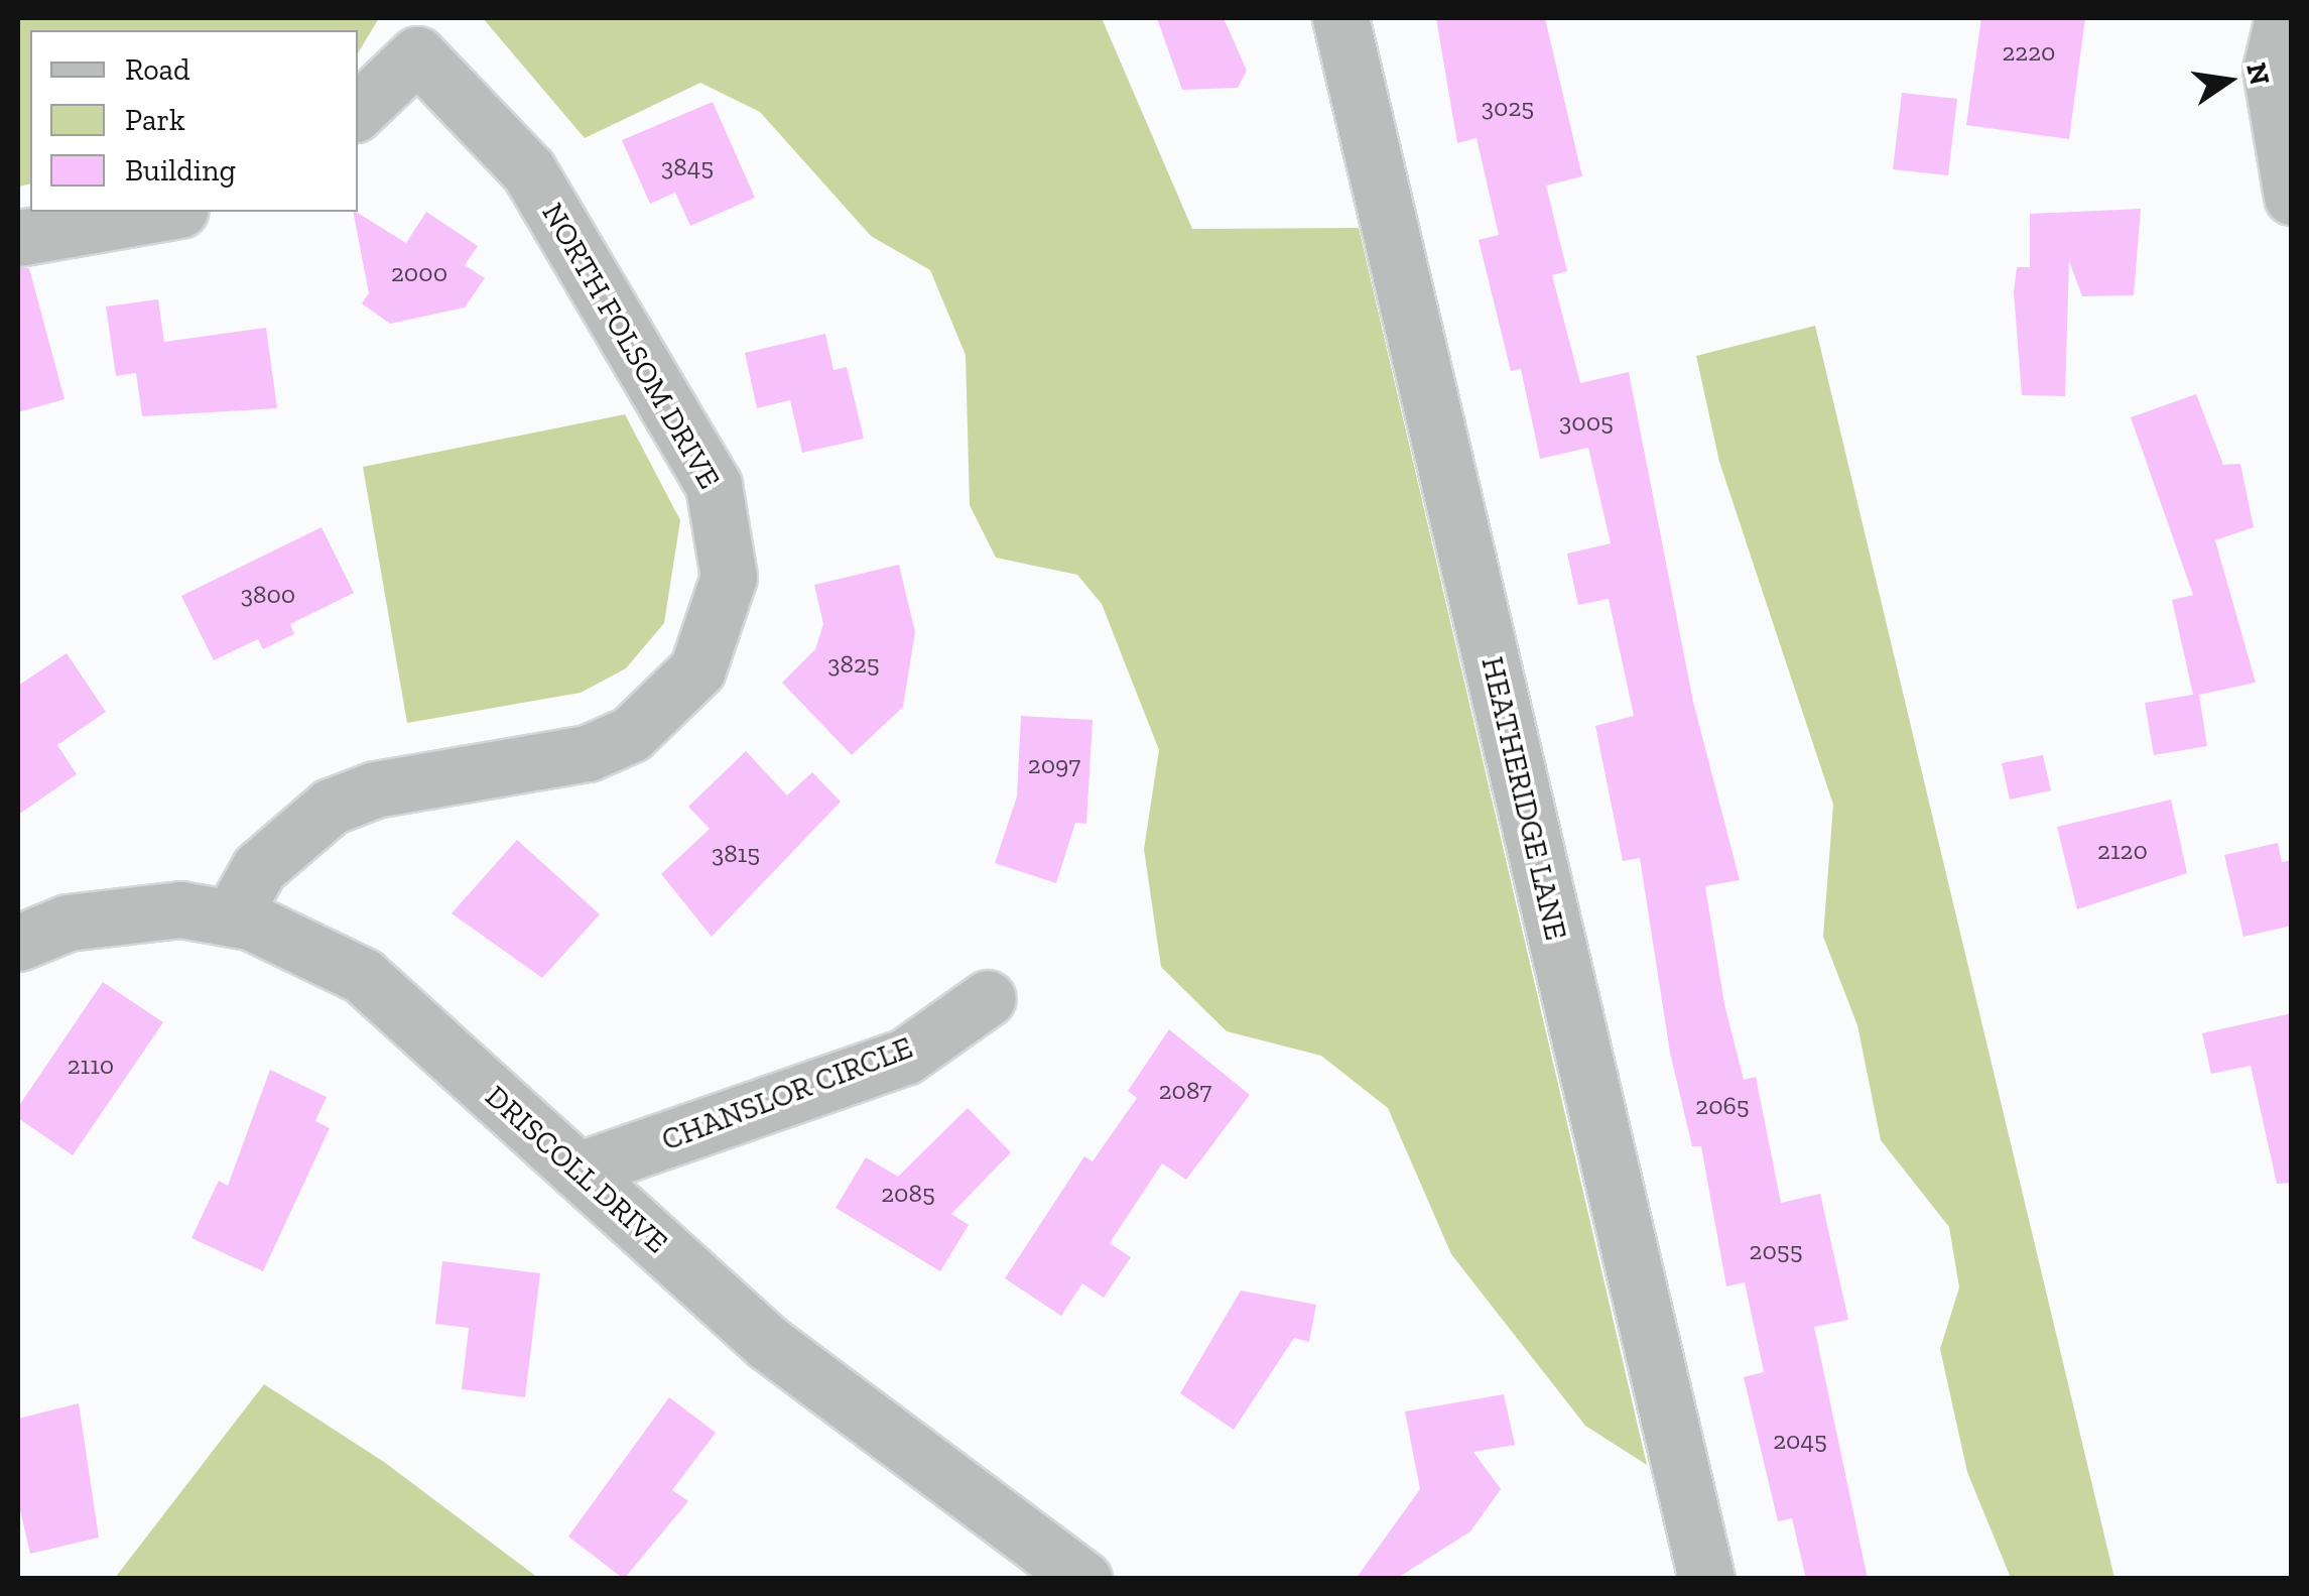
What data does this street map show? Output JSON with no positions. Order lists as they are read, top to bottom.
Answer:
{
  "streets": {
    "street": [
      "NORTH FOLSOM DRIVE",
      "HEATHERIDGE LANE",
      "CHANSLOR CIRCLE",
      "DRISCOLL DRIVE"
    ]
  },
  "crossings": [
    ["NORTH FOLSOM DRIVE", "DRISCOLL DRIVE"],
    ["CHANSLOR CIRCLE", "DRISCOLL DRIVE"]
  ],
  "house_numbers": [
    "2220",
    "3025",
    "3845",
    "2000",
    "3005",
    "3800",
    "3825",
    "2097",
    "2120",
    "3815",
    "2110",
    "2087",
    "2065",
    "2085",
    "2055",
    "2045"
  ],
  "legend": ["Road", "Park", "Building"],
  "north": "right"
}
